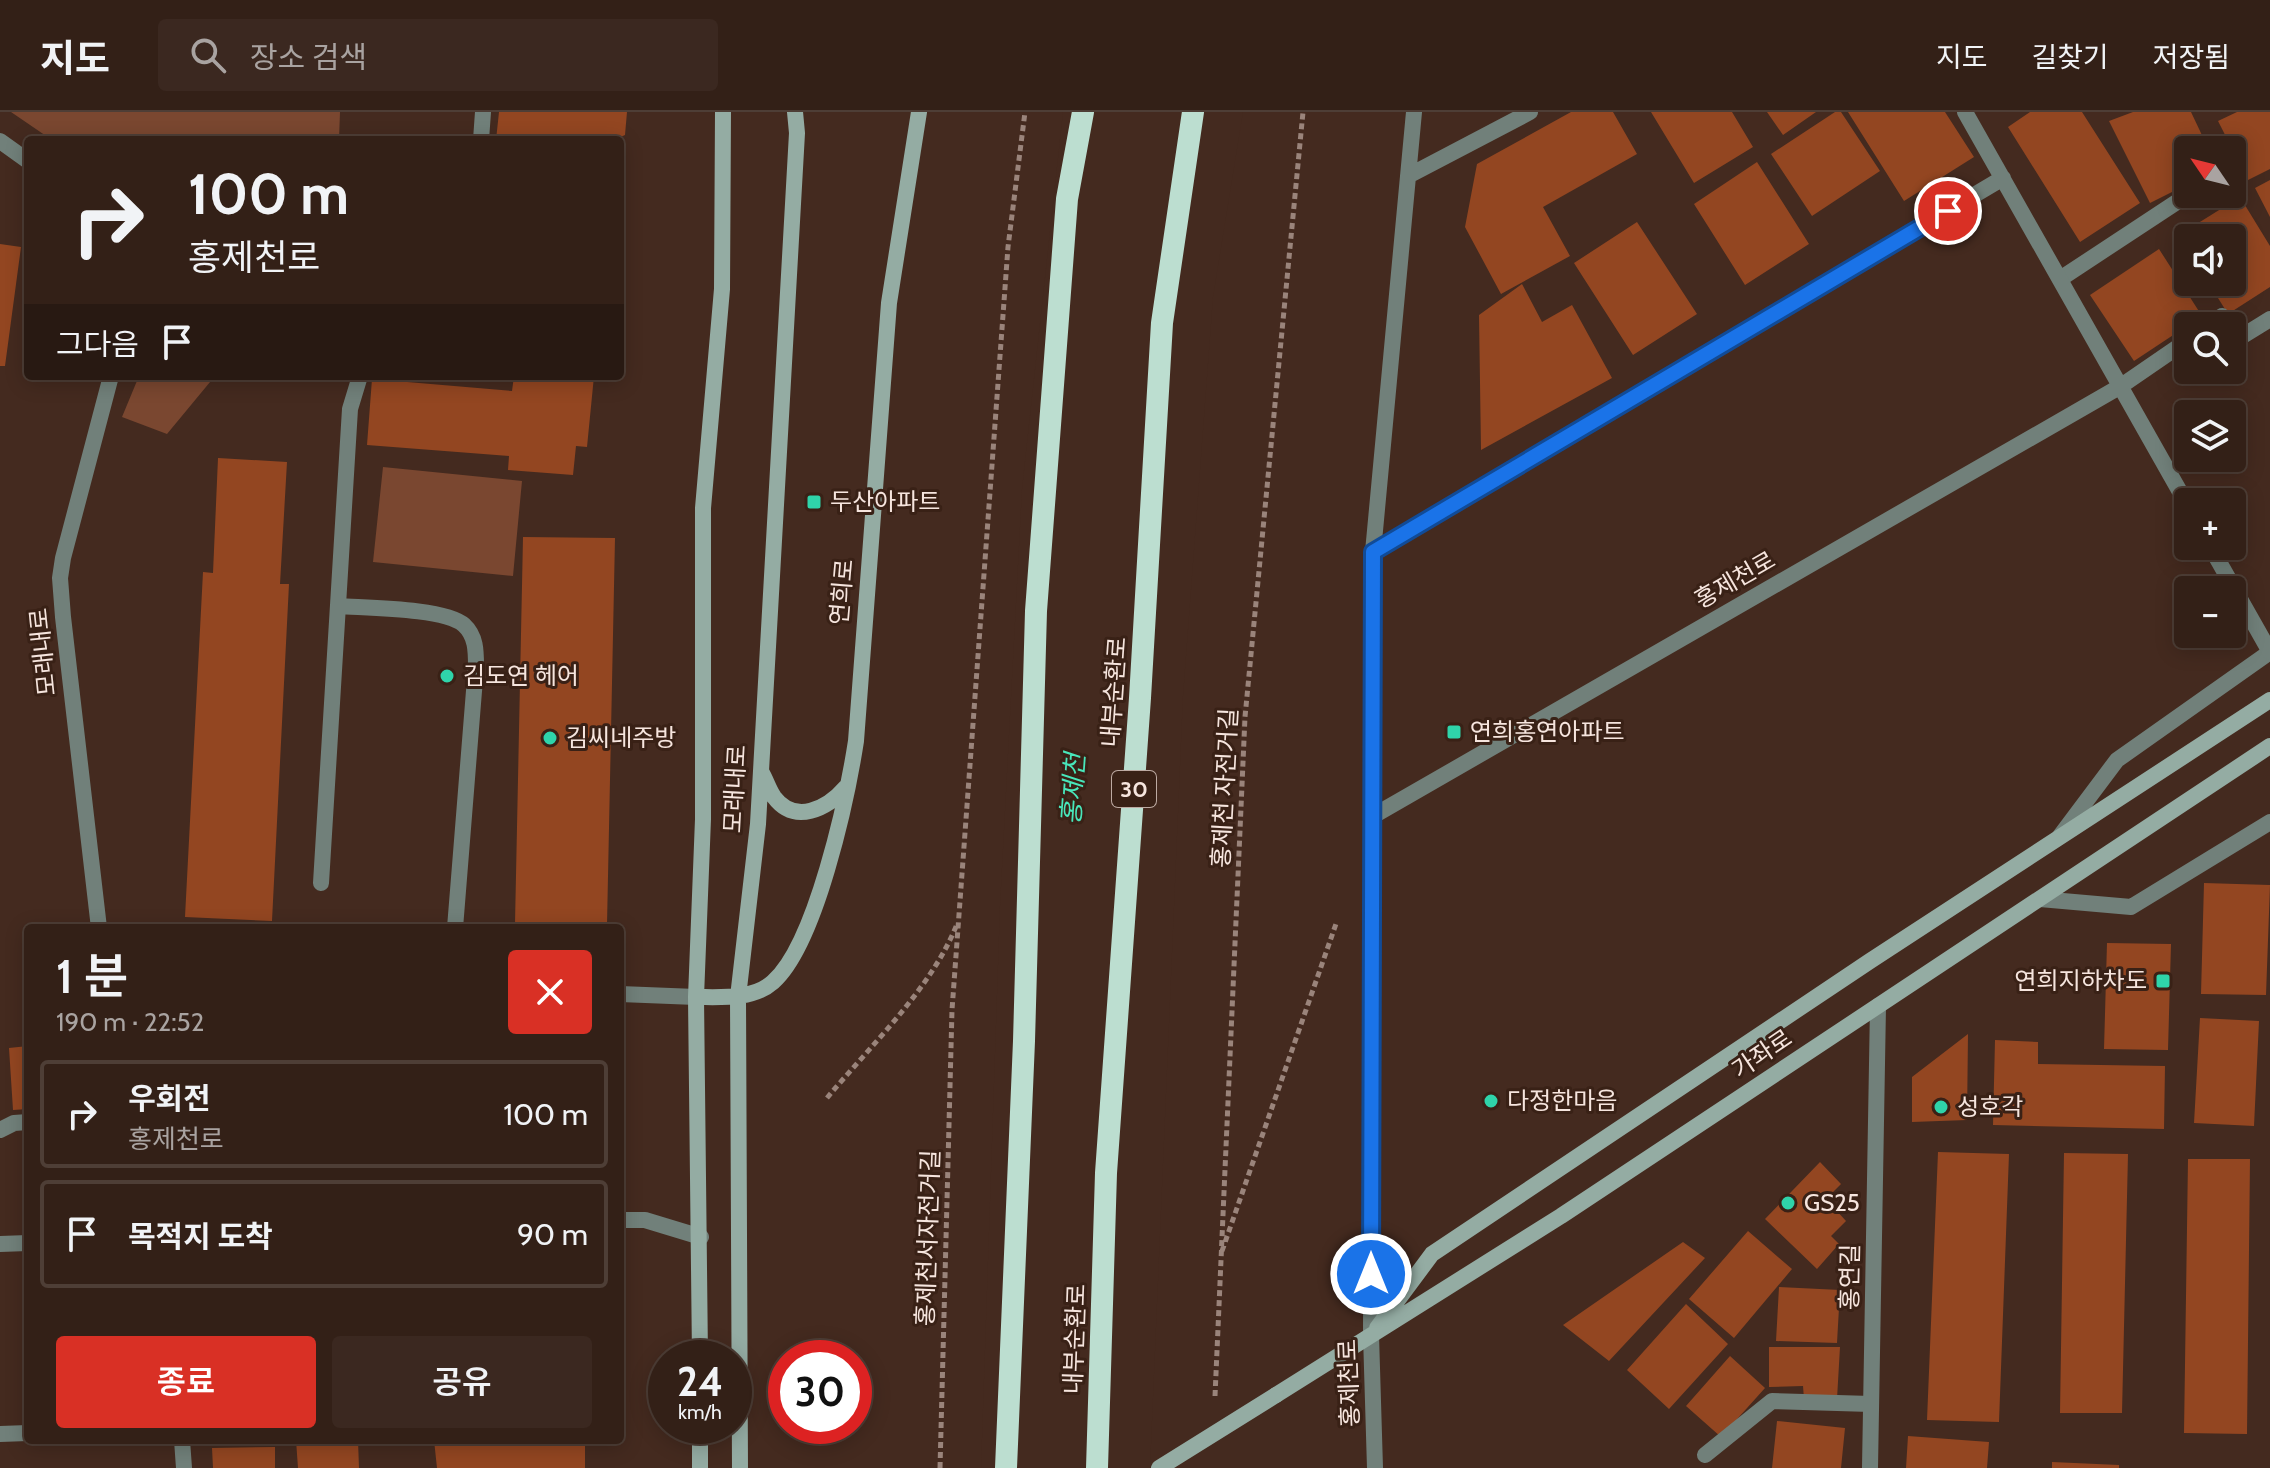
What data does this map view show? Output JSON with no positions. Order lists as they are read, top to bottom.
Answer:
{
  "streets": {
    "highway": ["내부순환로", "30"],
    "main road": ["연희로", "모래내로", "가좌로"],
    "street": ["홍제천로", "홍연길"],
    "path": ["홍제천 자전거길", "홍제천서자전거길"]
  },
  "crossings": [
    ["홍제천로", "가좌로"],
    ["연희로", "모래내로"],
    ["가좌로", "홍연길"]
  ],
  "water": ["홍제천"],
  "places": {
    "transit": ["두산아파트", "연희홍연아파트", "연희지하차도"],
    "other": [
      "김도연 헤어",
      "김씨네주방",
      "다정한마음",
      "성호각",
      "GS25"
    ]
  },
  "north": "top left",
  "page": {
    "header": "지도",
    "search": "장소 검색",
    "nav": ["지도", "길찾기", "저장됨"],
    "map_buttons": ["+", "−"],
    "turn": ["100 m", "홍제천로"],
    "then": "그다음",
    "heading": ["1 분", "190 m · 22:52"],
    "list": [
      {
        "name": "우회전",
        "note": "홍제천로",
        "value": "100 m"
      },
      {
        "name": "목적지 도착",
        "value": "90 m"
      }
    ],
    "buttons": ["종료", "공유"],
    "speed": "24 km/h",
    "limit": "30"
  }
}
